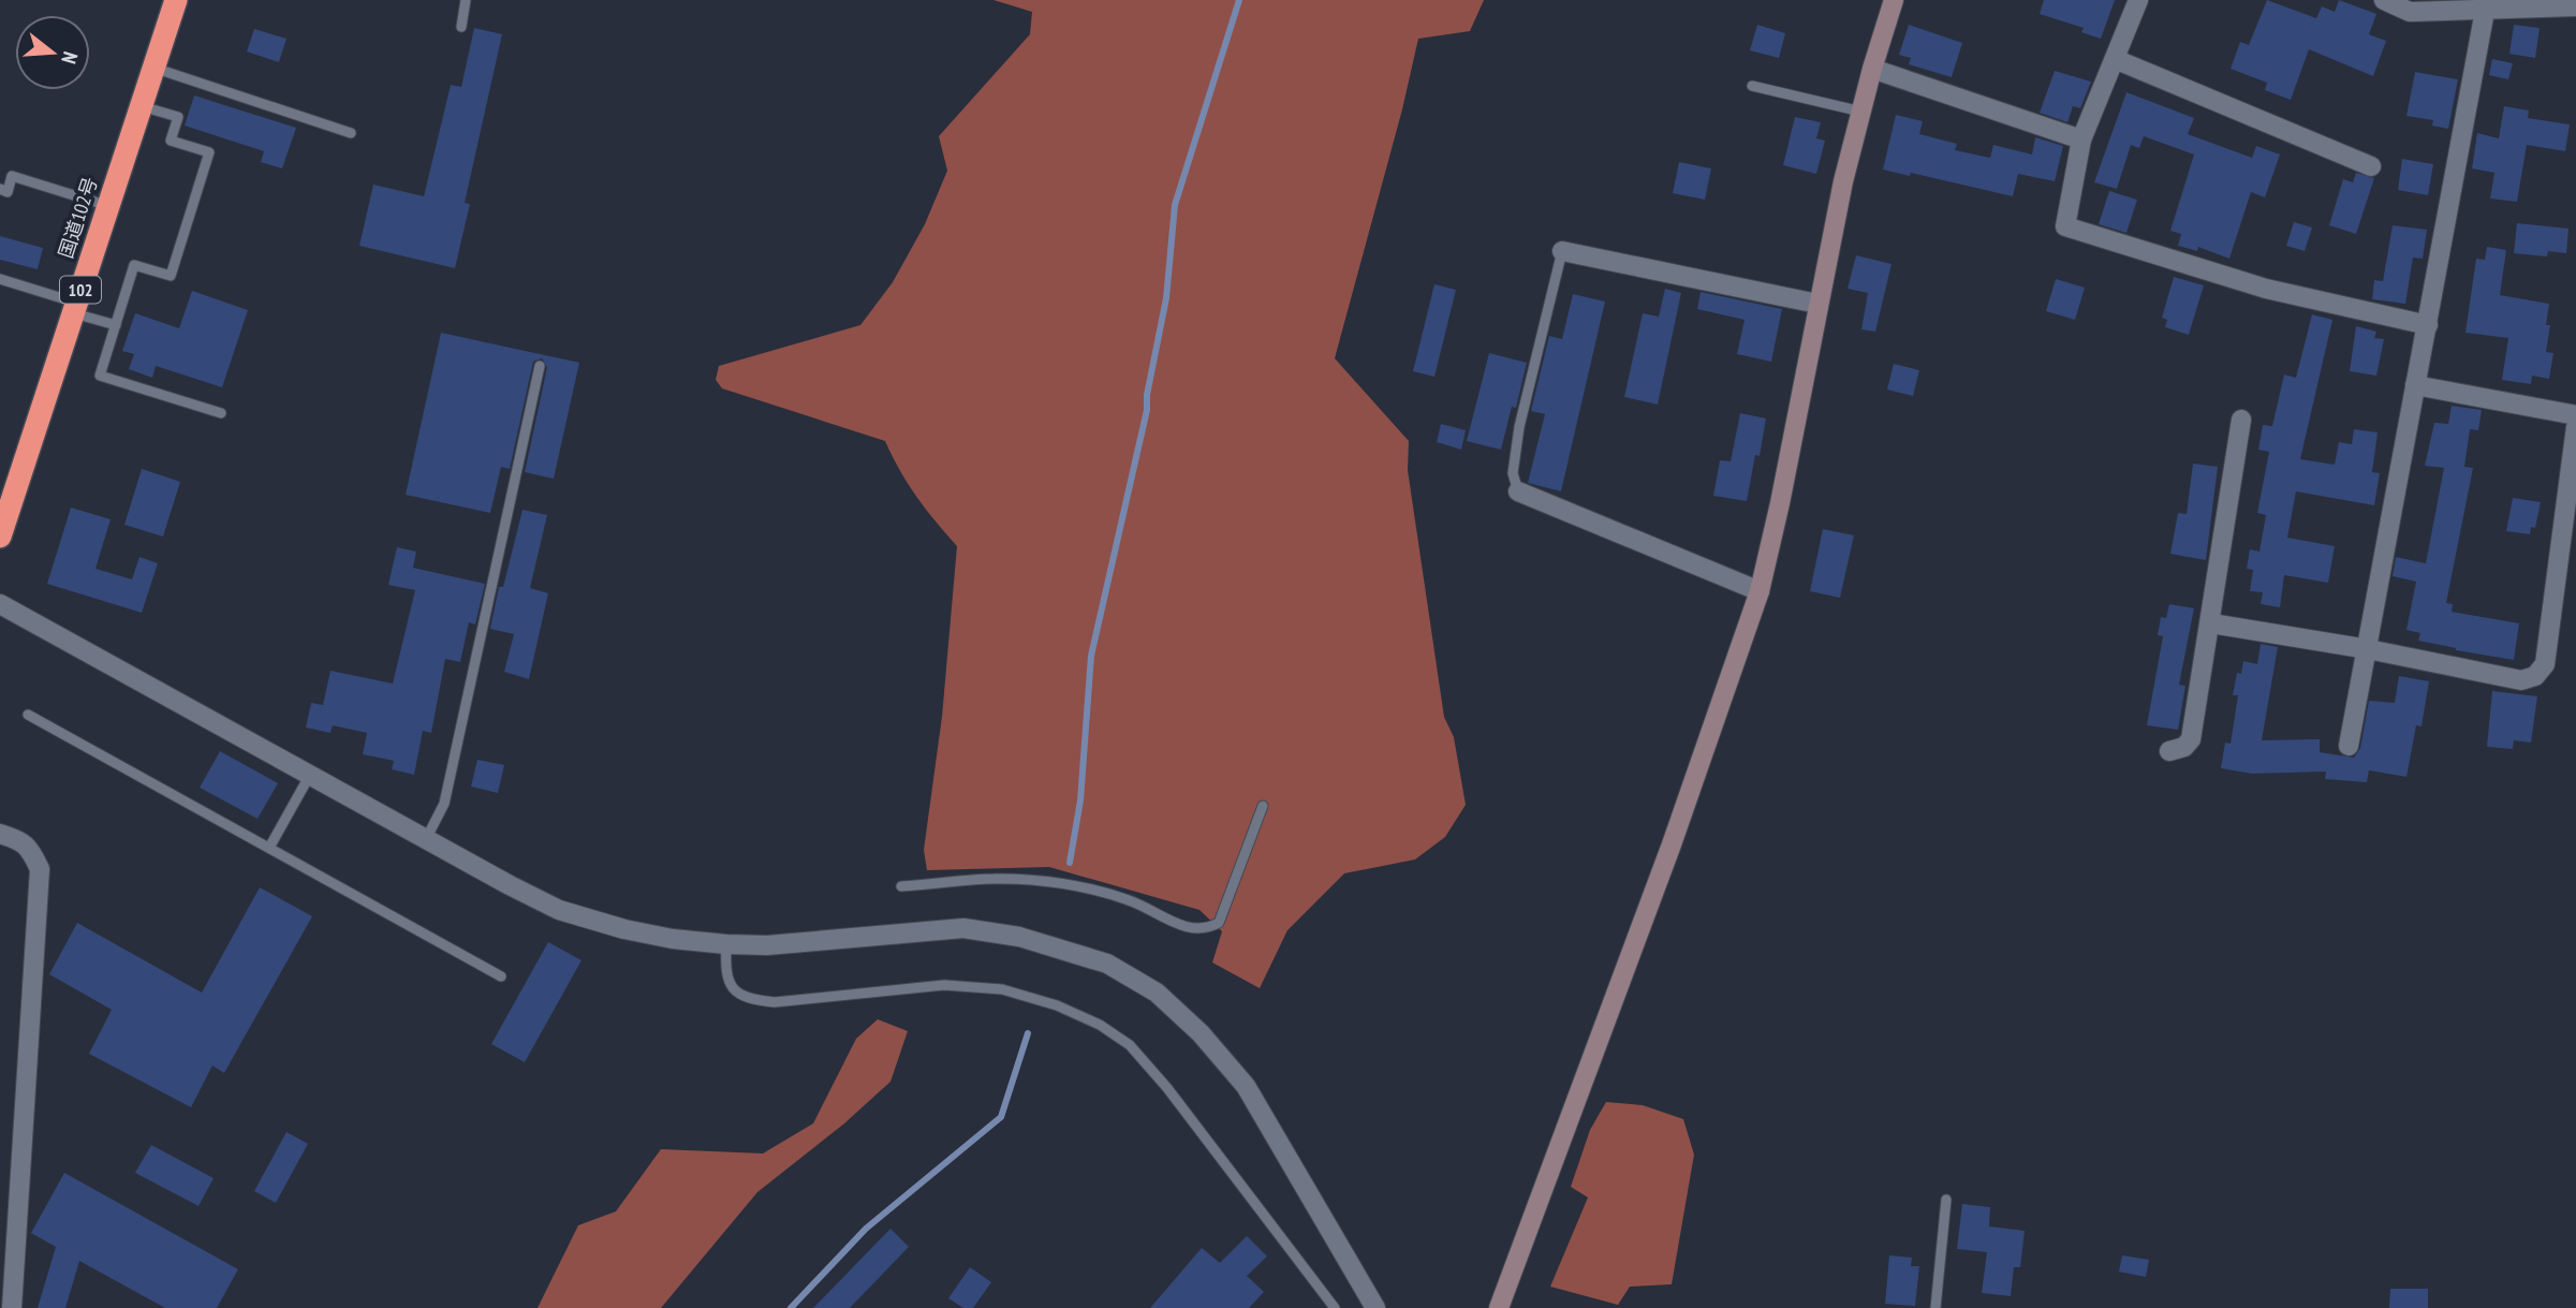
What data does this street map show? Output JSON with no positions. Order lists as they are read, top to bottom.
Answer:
{
  "streets": {
    "highway": ["国道102号", "102"]
  },
  "north": "right"
}
